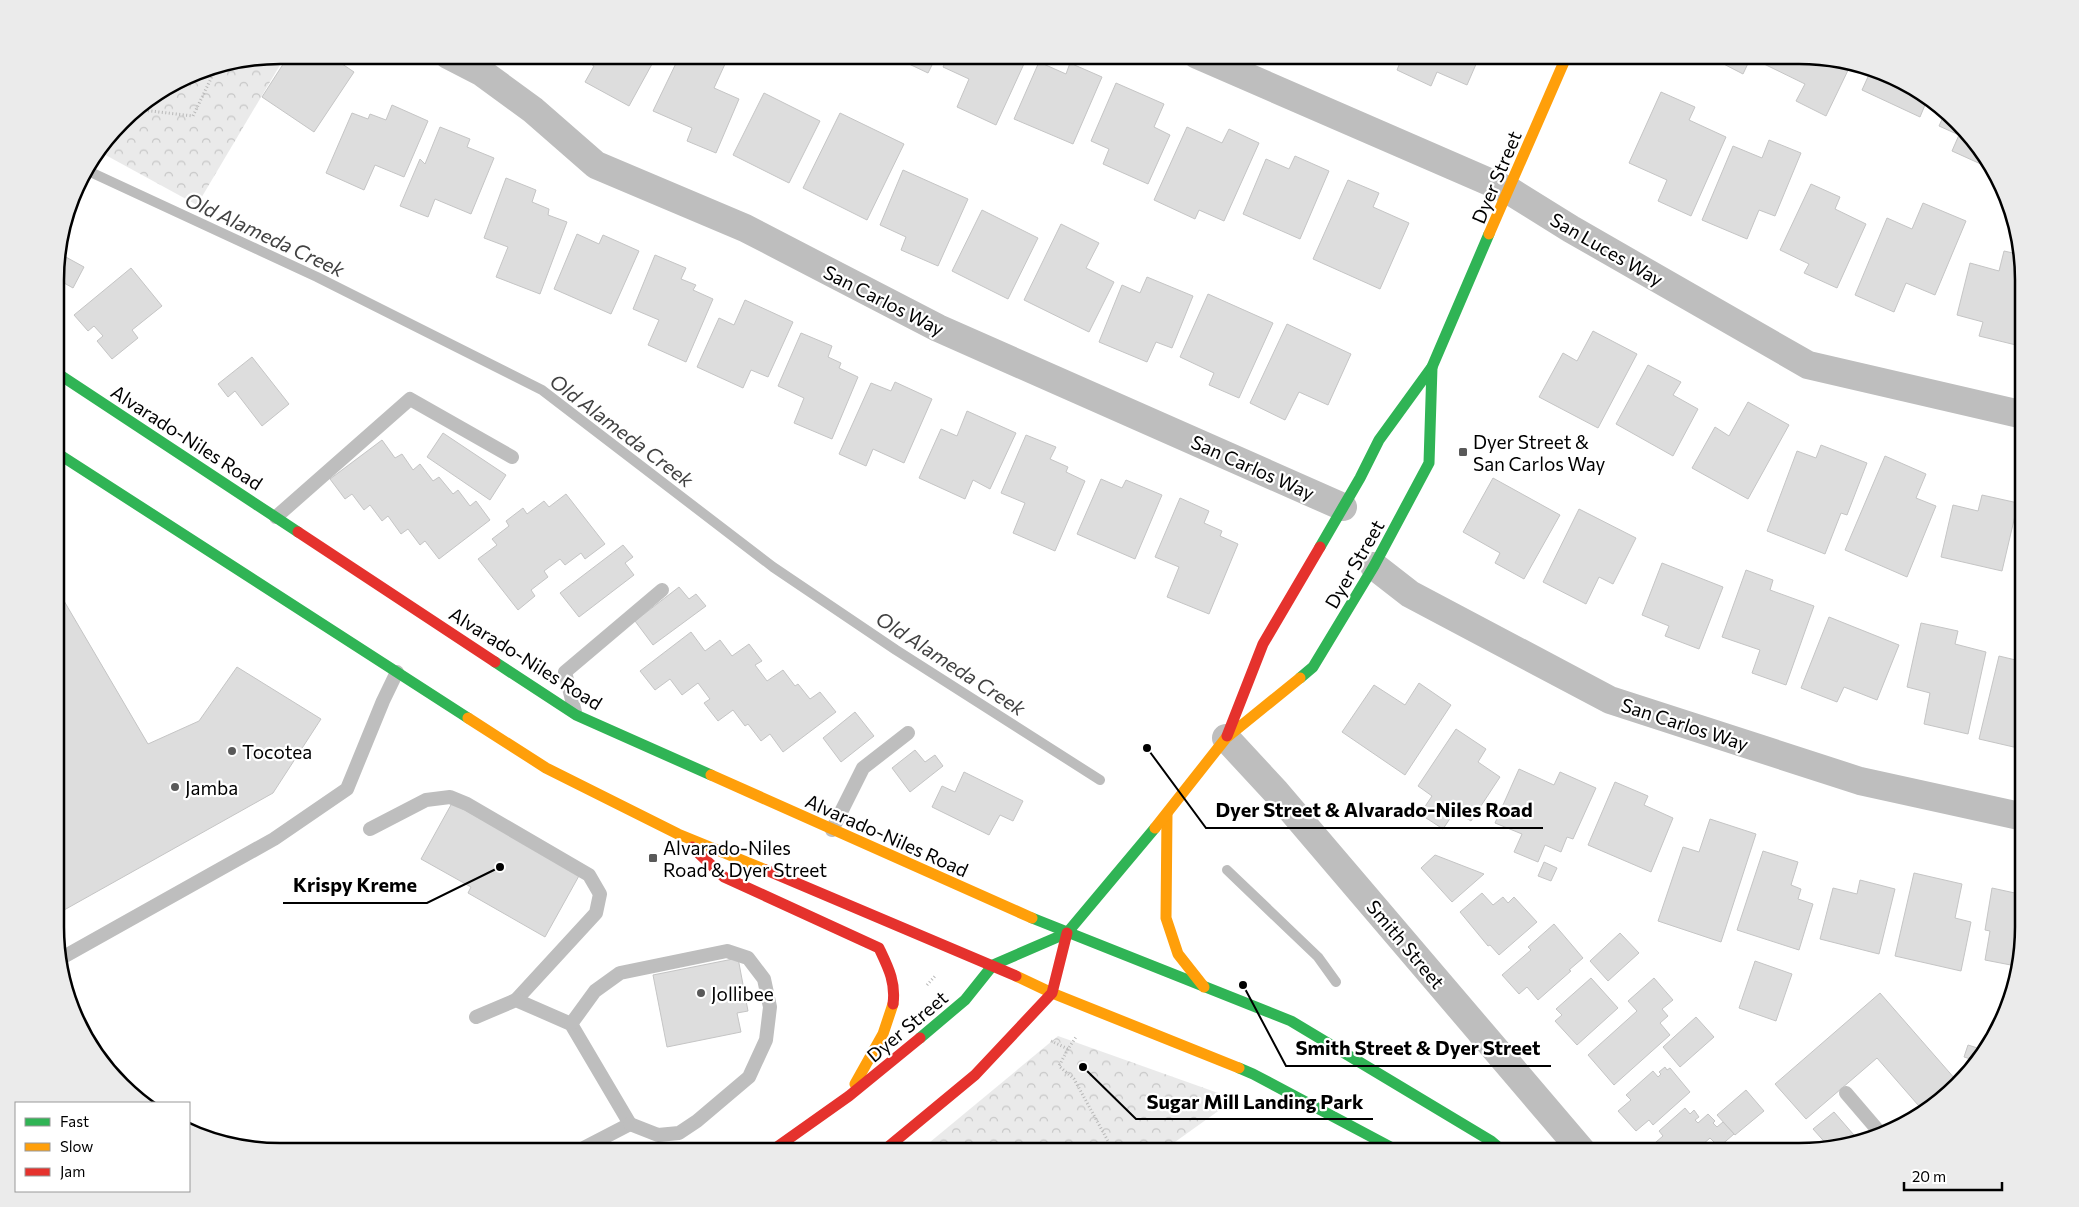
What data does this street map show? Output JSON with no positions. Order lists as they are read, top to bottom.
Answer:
{
  "streets": {
    "main road": ["Dyer Street", "Alvarado-Niles Road"],
    "street": ["San Luces Way", "San Carlos Way", "Smith Street"]
  },
  "crossings": [
    ["Dyer Street", "San Luces Way"],
    ["Dyer Street", "San Carlos Way"],
    ["Dyer Street", "Alvarado-Niles Road"],
    ["Dyer Street", "Smith Street"]
  ],
  "water": ["Old Alameda Creek"],
  "places": {
    "transit": ["Dyer Street & San Carlos Way", "Alvarado-Niles Road & Dyer Street"],
    "other": [
      "Dyer Street & Alvarado-Niles Road",
      "Tocotea",
      "Jamba",
      "Krispy Kreme",
      "Smith Street & Dyer Street",
      "Jollibee",
      "Sugar Mill Landing Park"
    ]
  },
  "legend": ["Fast", "Slow", "Jam"],
  "scale_bar": "20 m"
}
